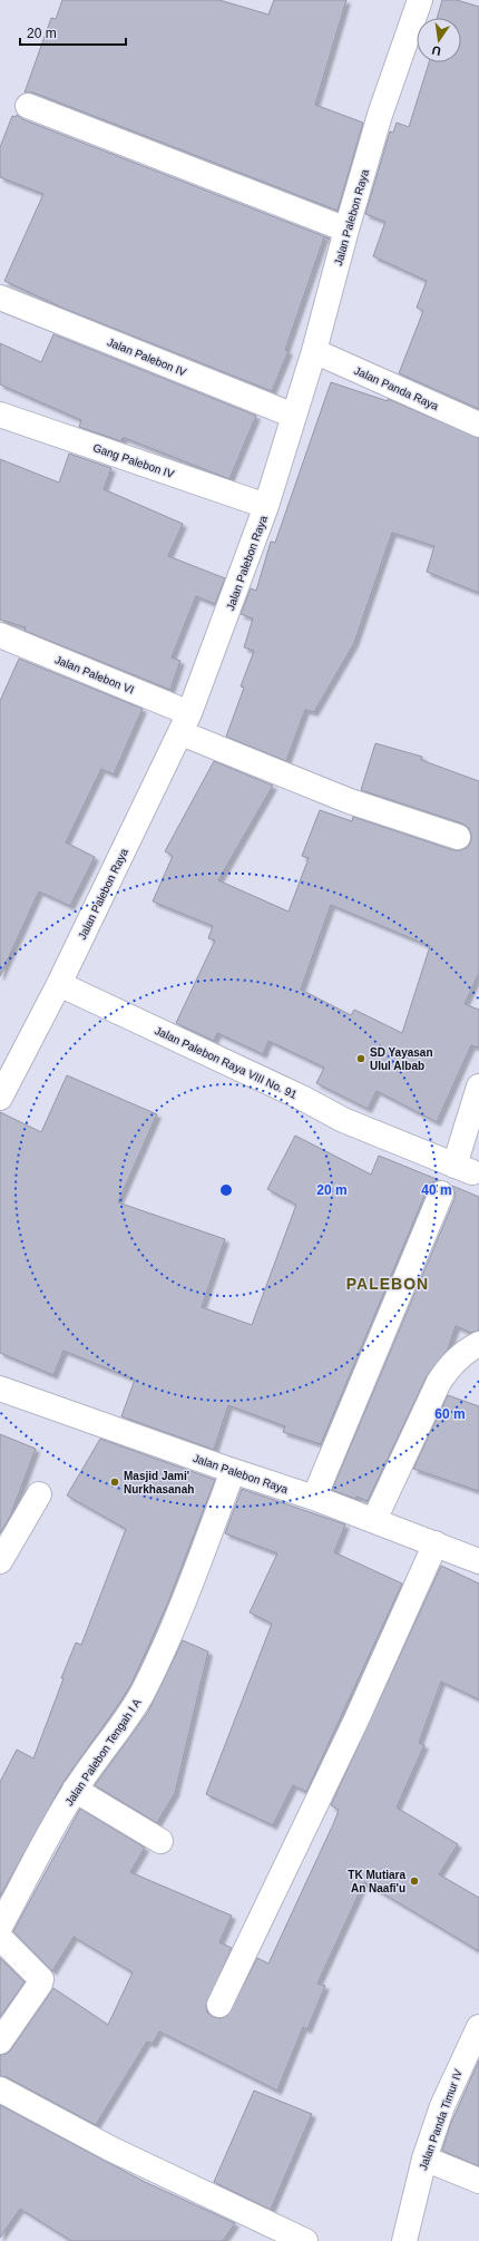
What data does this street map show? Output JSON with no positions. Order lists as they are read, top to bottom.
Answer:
{
  "streets": {
    "street": [
      "Jalan Palebon Raya",
      "Jalan Palebon IV",
      "Jalan Panda Raya",
      "Gang Palebon IV",
      "Jalan Palebon VI",
      "Jalan Palebon Raya VIII No. 91",
      "Jalan Palebon Tengah I A",
      "Jalan Panda Timur IV"
    ]
  },
  "crossings": [
    ["Jalan Palebon Raya", "Jalan Palebon IV"],
    ["Jalan Palebon Raya", "Jalan Panda Raya"],
    ["Jalan Palebon Raya", "Gang Palebon IV"],
    ["Jalan Palebon Raya", "Jalan Palebon VI"],
    ["Jalan Palebon Raya", "Jalan Palebon Raya VIII No. 91"],
    ["Jalan Palebon Raya", "Jalan Palebon Tengah I A"]
  ],
  "districts": ["PALEBON"],
  "places": ["SD Yayasan Ulul Albab", "Masjid Jami' Nurkhasanah", "TK Mutiara An Naafi'u"],
  "scale_bar": "20 m",
  "north": "bottom",
  "rings": ["20 m", "40 m", "60 m"]
}
